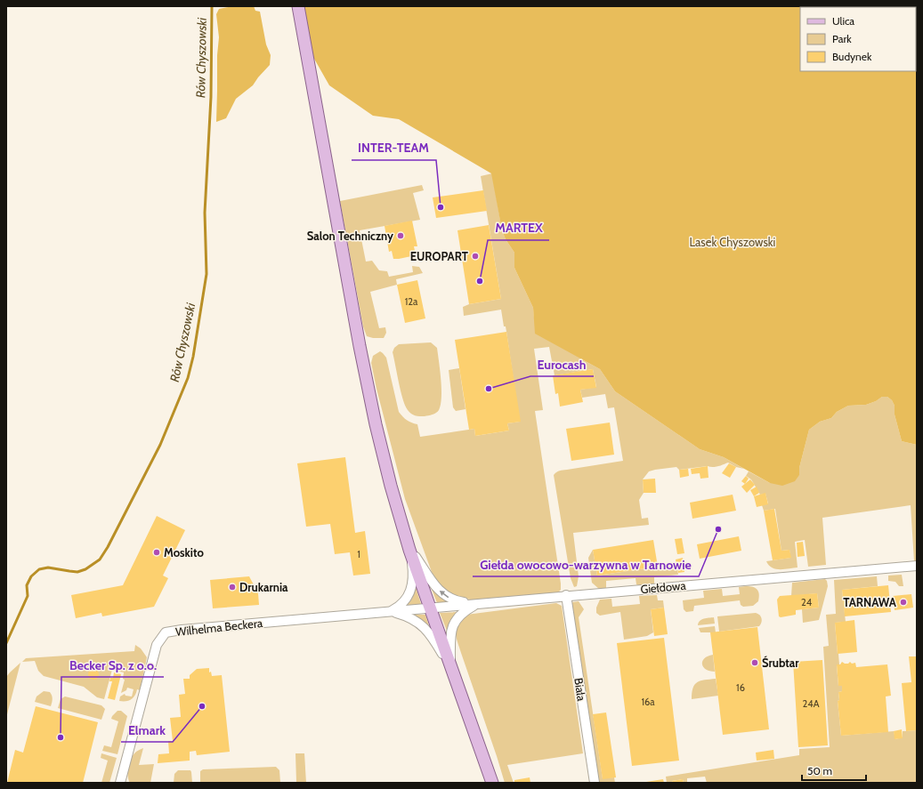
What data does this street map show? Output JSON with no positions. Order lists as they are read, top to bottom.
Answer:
{
  "streets": {
    "street": ["Giełdowa", "Wilhelma Beckera", "Biała"]
  },
  "crossings": [
    ["Giełdowa", "Wilhelma Beckera"],
    ["Giełdowa", "Biała"]
  ],
  "water": ["Rów Chyszowski"],
  "parks": ["Lasek Chyszowski"],
  "places": [
    "INTER-TEAM",
    "Salon Techniczny",
    "EUROPART",
    "MARTEX",
    "Eurocash",
    "Giełda owocowo-warzywna w Tarnowie",
    "Moskito",
    "Drukarnia",
    "TARNAWA",
    "Śrubtar",
    "Elmark",
    "Becker Sp. z o.o."
  ],
  "house_numbers": [
    "12a",
    "1",
    "24",
    "16",
    "16a",
    "24A"
  ],
  "legend": ["Ulica", "Park", "Budynek"],
  "scale_bar": "50 m"
}
